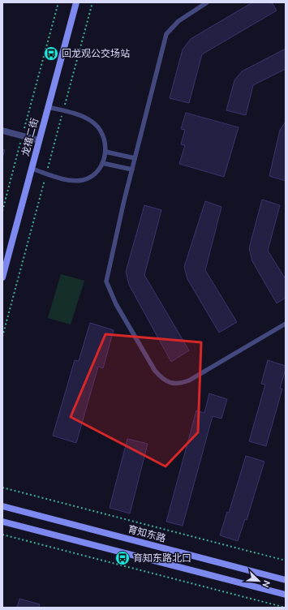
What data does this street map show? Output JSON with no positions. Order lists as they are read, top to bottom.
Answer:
{
  "streets": {
    "main road": ["龙禧二街", "育知东路"]
  },
  "places": {
    "bus stop": ["回龙观公交场站", "育知东路北口"]
  },
  "north": "bottom right"
}
